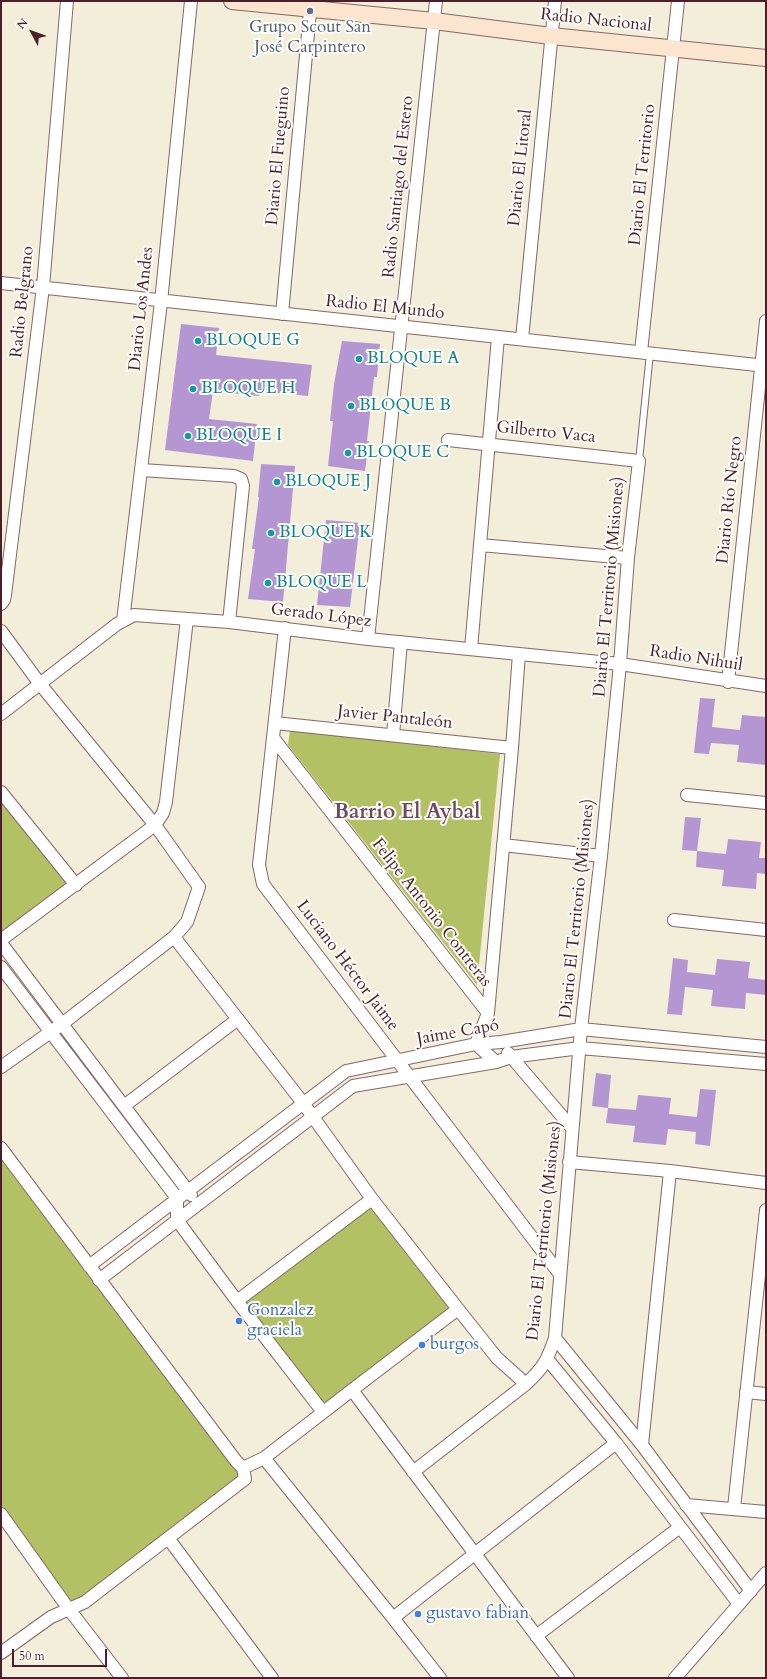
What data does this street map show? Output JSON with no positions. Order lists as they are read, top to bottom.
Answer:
{
  "streets": {
    "street": [
      "Radio Nacional",
      "Diario El Fueguino",
      "Diario El Litoral",
      "Diario El Territorio",
      "Radio Santiago del Estero",
      "Radio Belgrano",
      "Radio El Mundo",
      "Diario Los Andes",
      "Gilberto Vaca",
      "Diario Río Negro",
      "Diario El Territorio (Misiones)",
      "Gerado López",
      "Radio Nihuil",
      "Javier Pantaleón",
      "Felipe Antonio Contreras",
      "Luciano Héctor Jaime",
      "Jaime Capó"
    ]
  },
  "crossings": [
    ["Radio Nacional", "Diario El Fueguino"],
    ["Radio Nacional", "Diario El Litoral"],
    ["Radio Nacional", "Diario El Territorio"],
    ["Radio Nacional", "Radio Santiago del Estero"],
    ["Diario El Fueguino", "Radio El Mundo"],
    ["Diario El Litoral", "Radio El Mundo"],
    ["Diario El Territorio", "Radio El Mundo"],
    ["Radio Santiago del Estero", "Radio El Mundo"],
    ["Radio Santiago del Estero", "Gerado López"],
    ["Radio Belgrano", "Radio El Mundo"],
    ["Radio El Mundo", "Diario Los Andes"],
    ["Radio El Mundo", "Diario Río Negro"],
    ["Diario Los Andes", "Gerado López"],
    ["Gilberto Vaca", "Diario El Territorio (Misiones)"],
    ["Diario Río Negro", "Radio Nihuil"],
    ["Diario El Territorio (Misiones)", "Gerado López"],
    ["Diario El Territorio (Misiones)", "Radio Nihuil"],
    ["Diario El Territorio (Misiones)", "Luciano Héctor Jaime"],
    ["Diario El Territorio (Misiones)", "Jaime Capó"],
    ["Gerado López", "Radio Nihuil"],
    ["Gerado López", "Luciano Héctor Jaime"],
    ["Javier Pantaleón", "Luciano Héctor Jaime"],
    ["Felipe Antonio Contreras", "Luciano Héctor Jaime"],
    ["Luciano Héctor Jaime", "Jaime Capó"]
  ],
  "districts": ["Barrio El Aybal"],
  "places": [
    "Grupo Scout San José Carpintero",
    "BLOQUE G",
    "BLOQUE A",
    "BLOQUE H",
    "BLOQUE B",
    "BLOQUE I",
    "BLOQUE C",
    "BLOQUE J",
    "BLOQUE K",
    "BLOQUE L",
    "Gonzalez graciela",
    "burgos",
    "gustavo fabian"
  ],
  "scale_bar": "50 m",
  "north": "top left"
}
